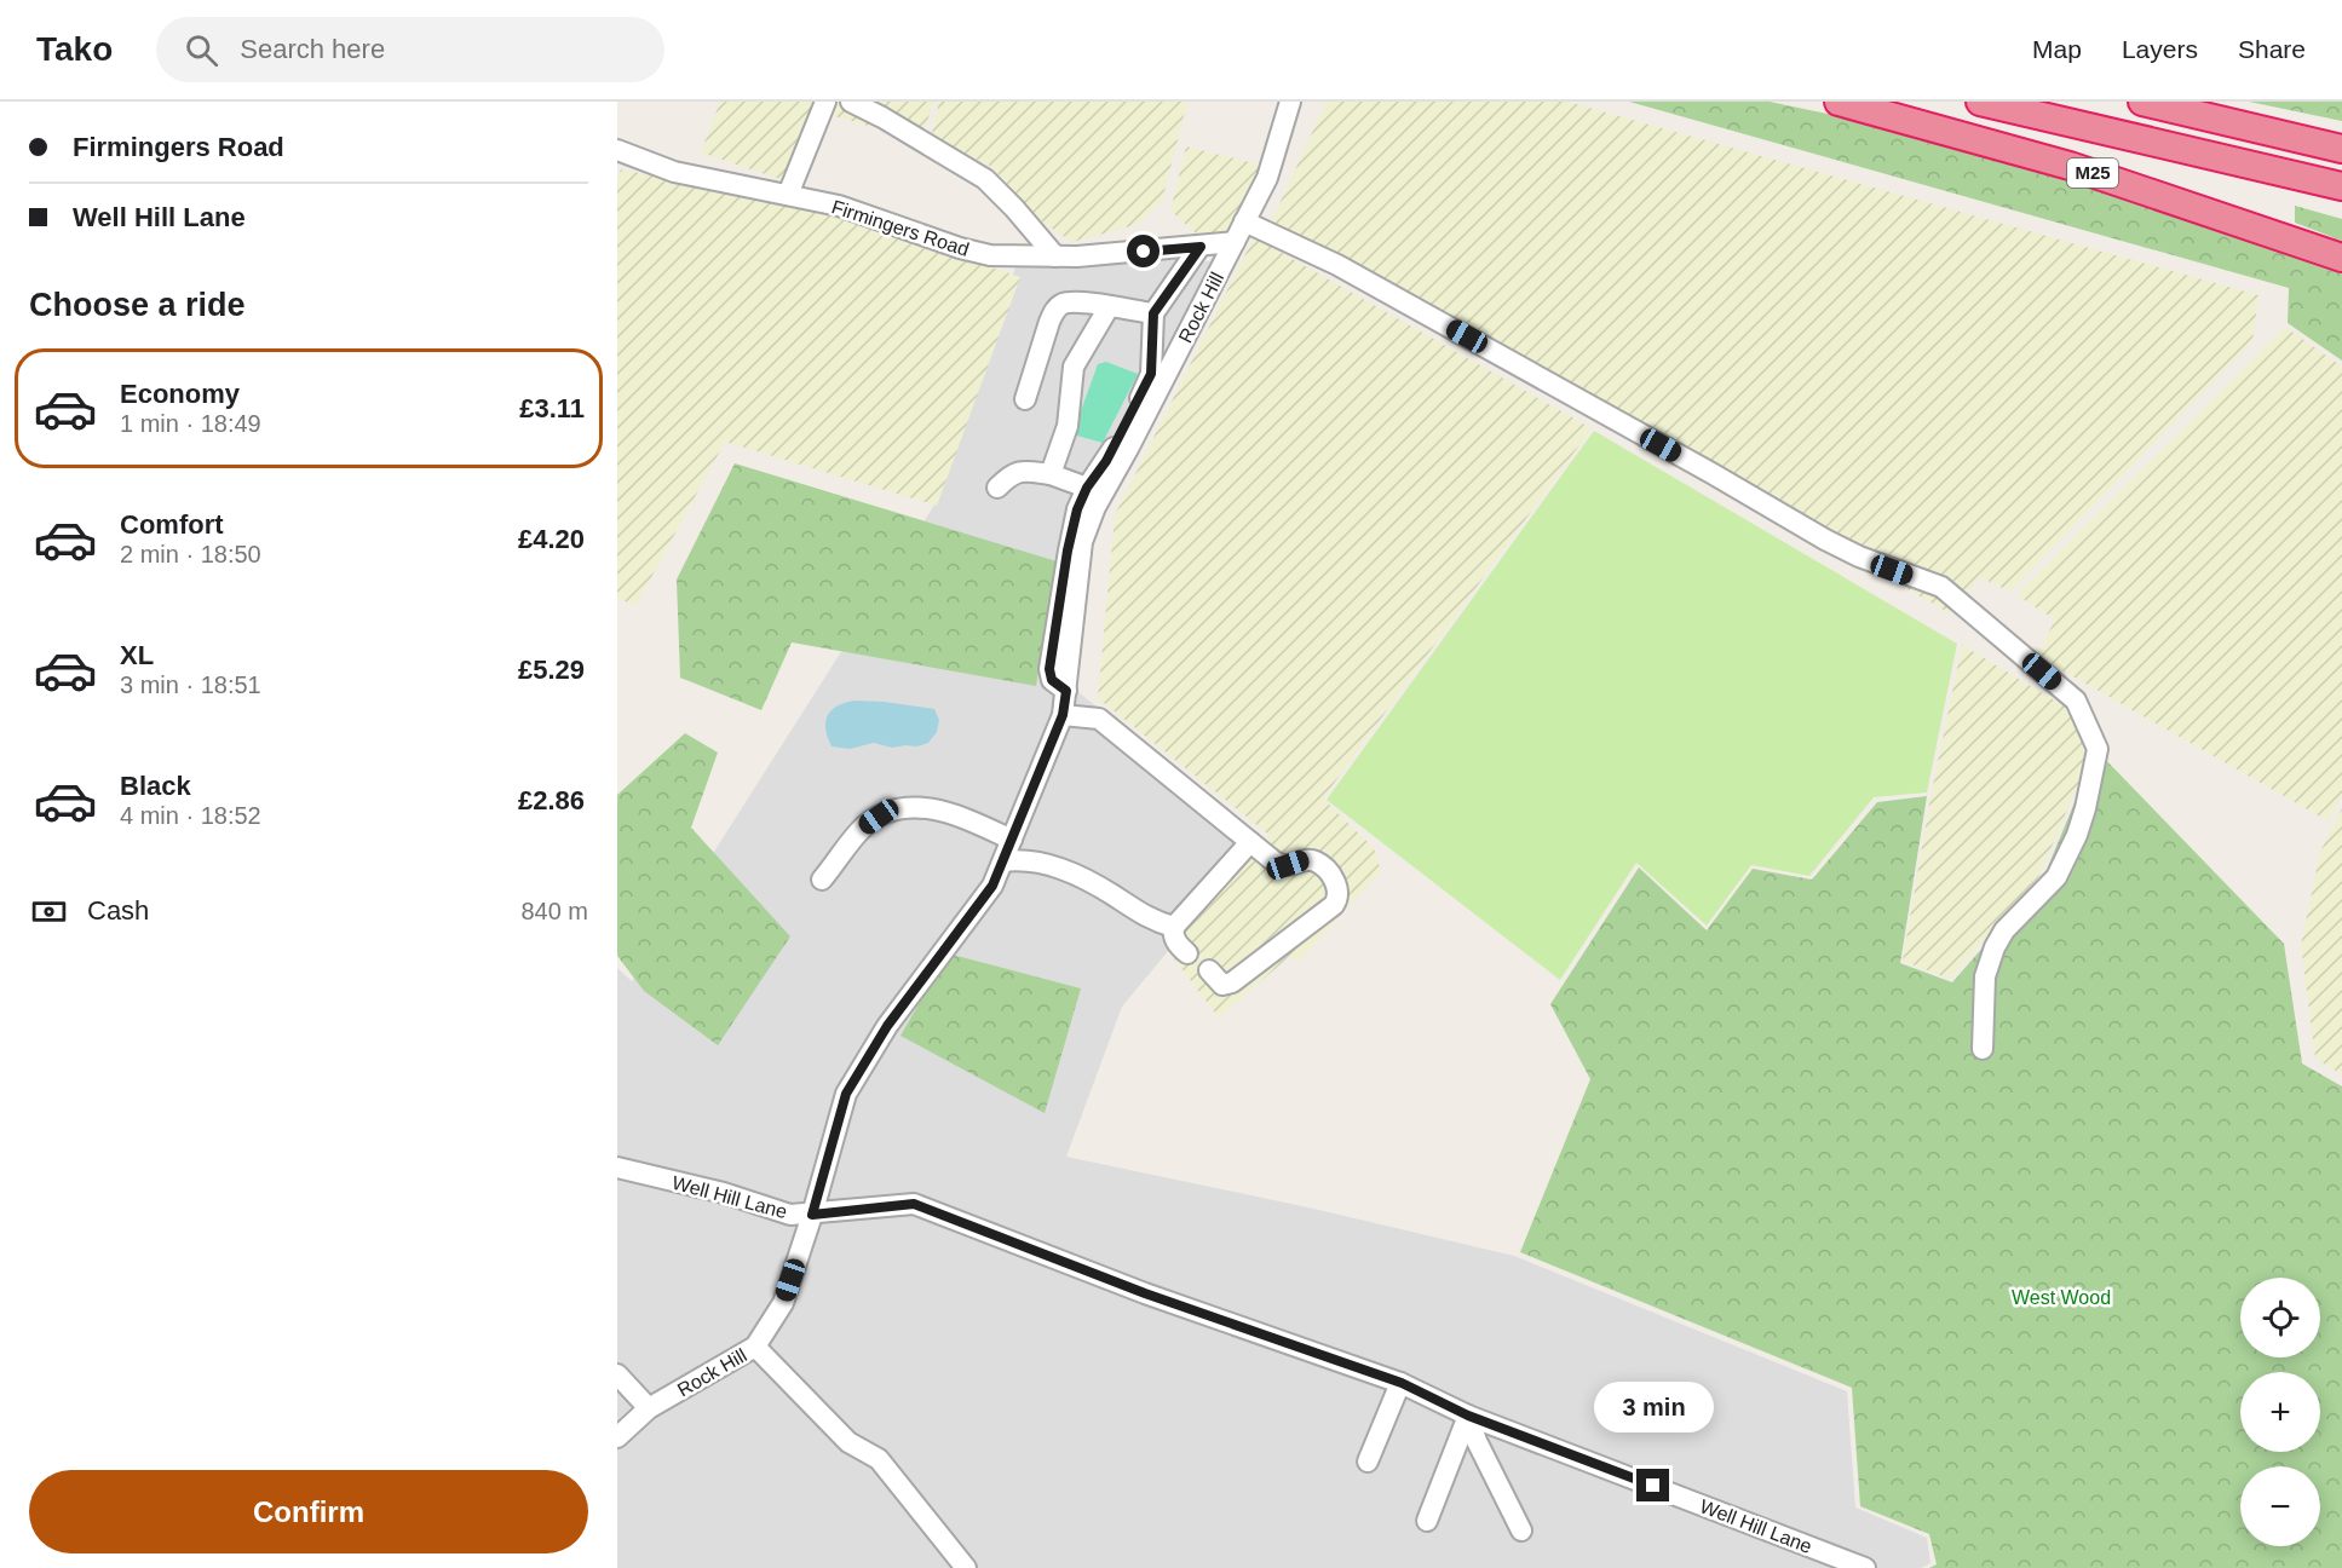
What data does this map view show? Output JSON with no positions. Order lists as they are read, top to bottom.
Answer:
{
  "streets": {
    "highway": ["M25"],
    "street": ["Firmingers Road", "Rock Hill", "Well Hill Lane"]
  },
  "crossings": [
    ["Firmingers Road", "Rock Hill"],
    ["Rock Hill", "Well Hill Lane"]
  ],
  "parks": ["West Wood"],
  "page": {
    "header": "Tako",
    "search": "Search here",
    "nav": ["Map", "Layers", "Share"],
    "banner": ["Firmingers Road", "Well Hill Lane"],
    "heading": "Choose a ride",
    "list": [
      {
        "name": "Economy",
        "note": "1 min · 18:49",
        "value": "£3.11"
      },
      {
        "name": "Comfort",
        "note": "2 min · 18:50",
        "value": "£4.20"
      },
      {
        "name": "XL",
        "note": "3 min · 18:51",
        "value": "£5.29"
      },
      {
        "name": "Black",
        "note": "4 min · 18:52",
        "value": "£2.86"
      }
    ],
    "pay": ["Cash", "840 m"],
    "map_buttons": ["+", "−"],
    "bubble": "3 min",
    "buttons": "Confirm"
  }
}
